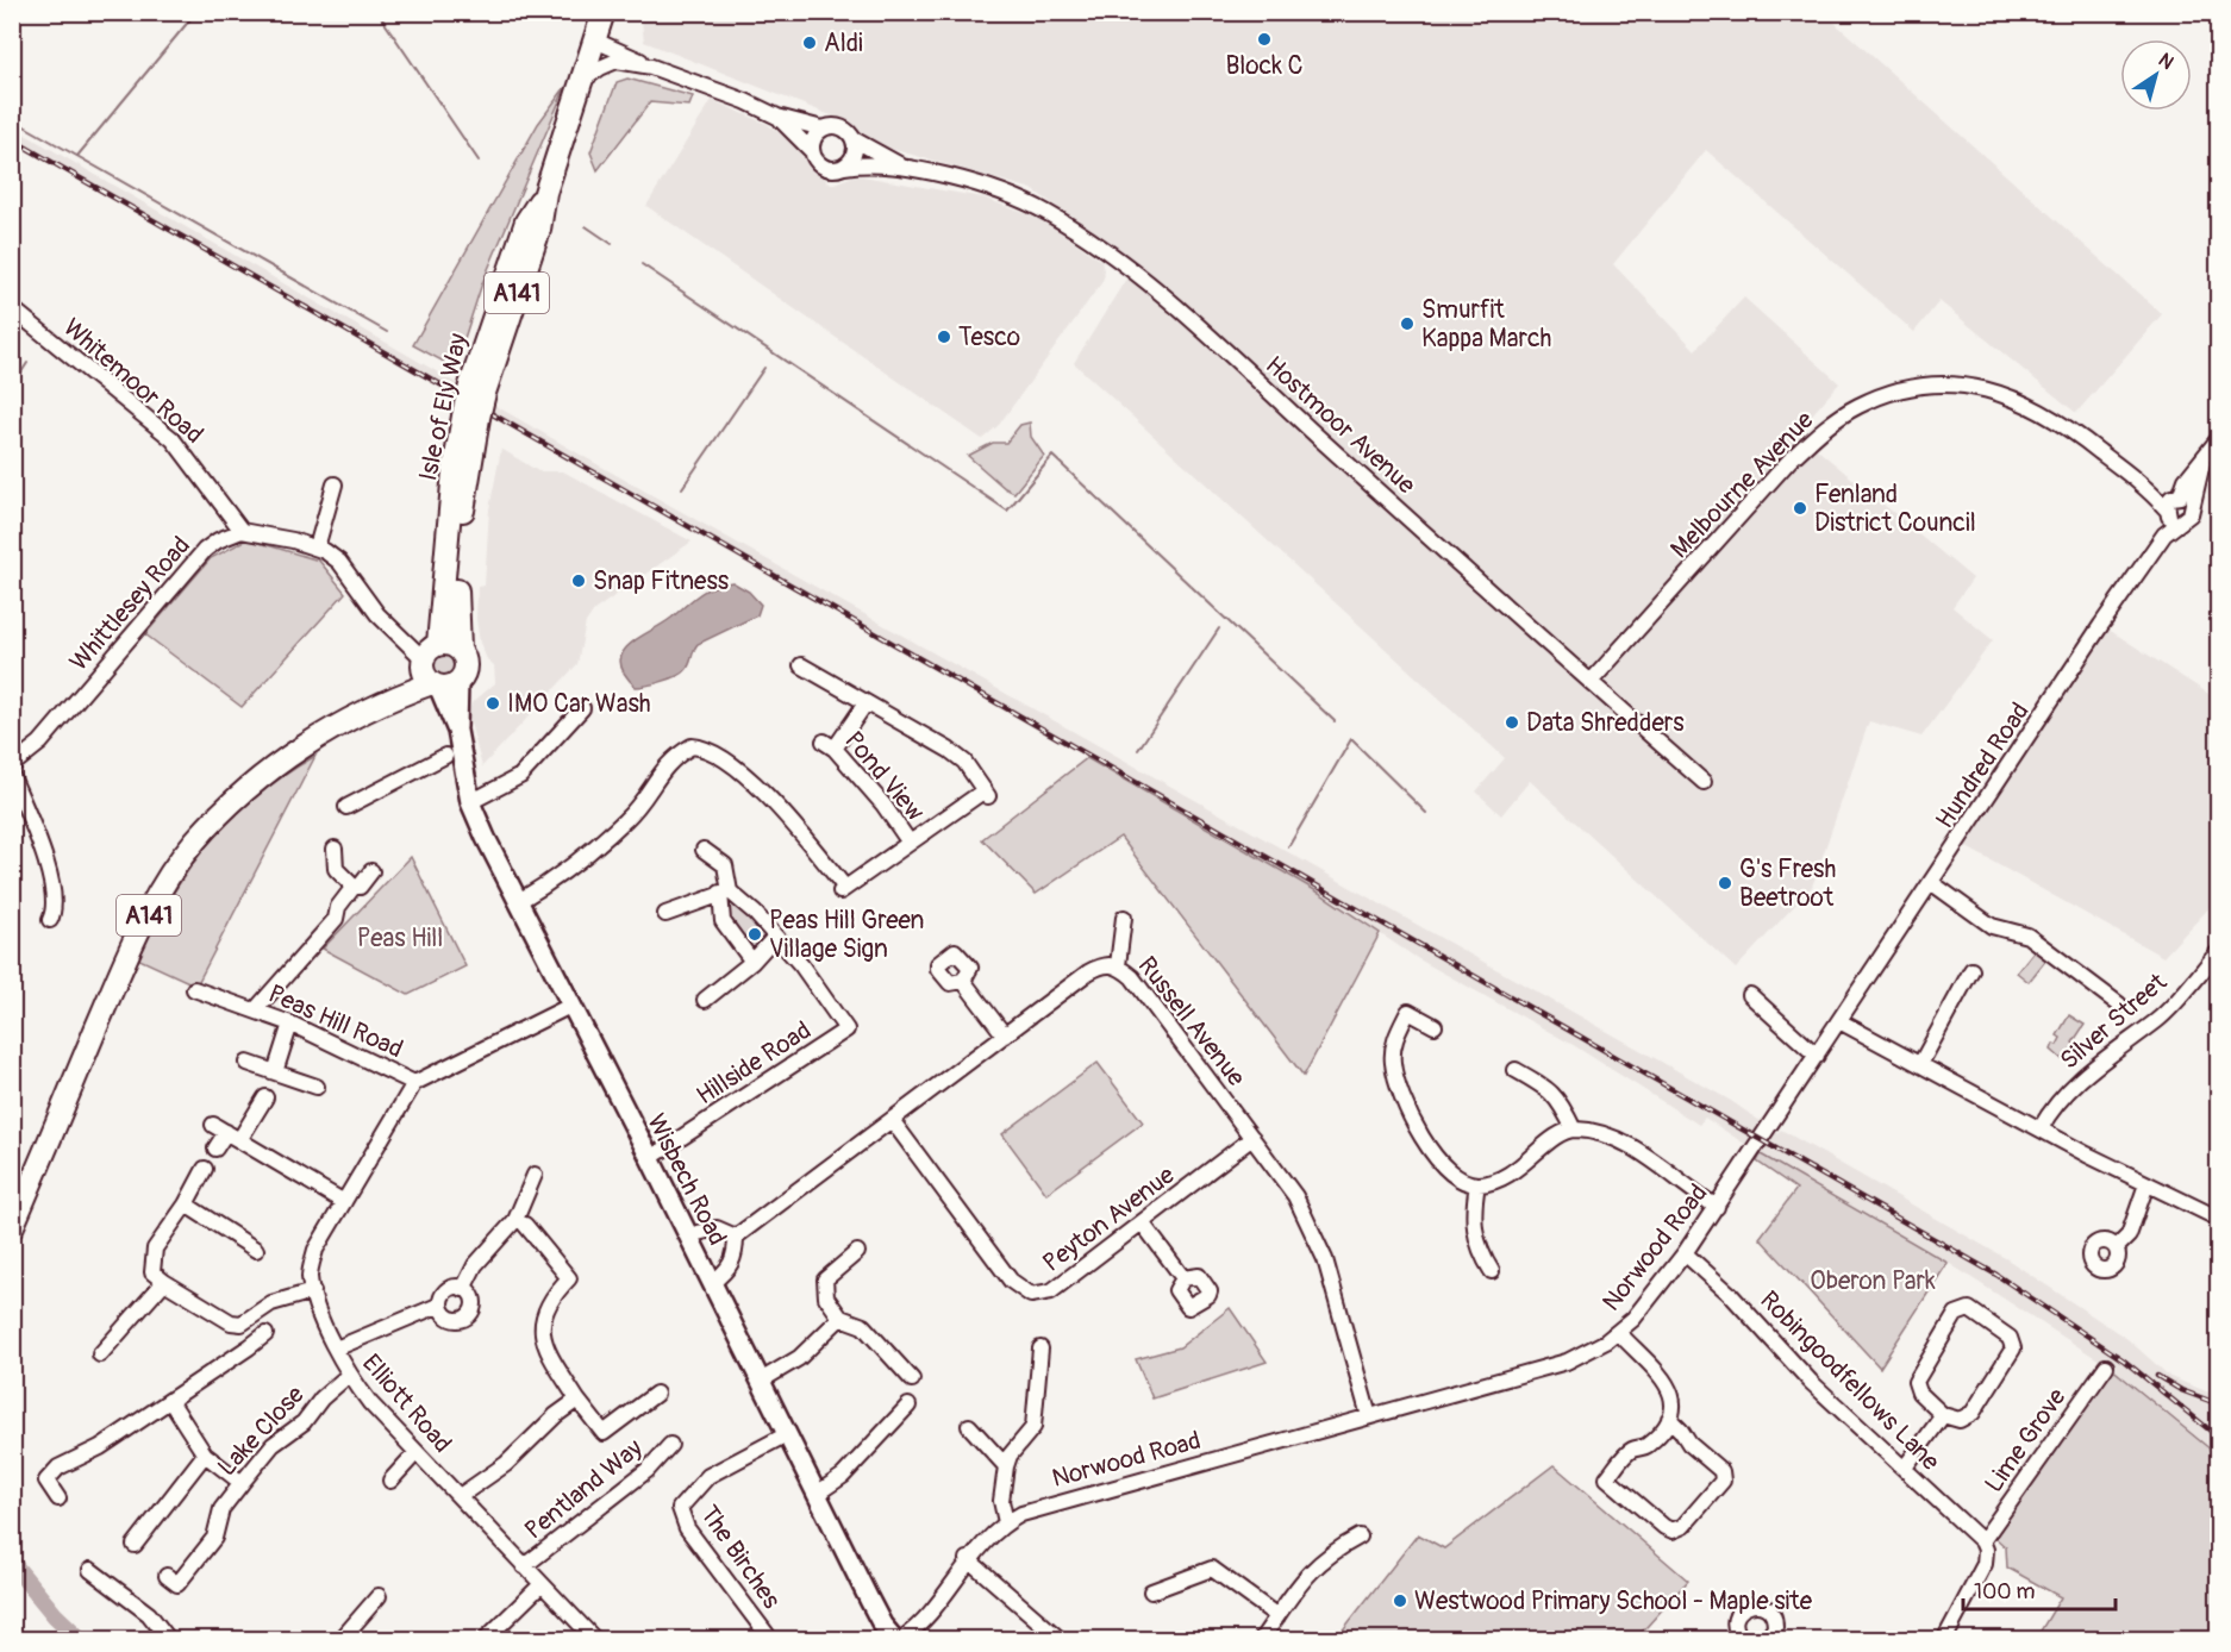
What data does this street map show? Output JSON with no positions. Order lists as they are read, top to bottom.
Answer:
{
  "streets": {
    "highway": ["A141", "Isle of Ely Way"],
    "main road": ["Wisbech Road"],
    "street": [
      "Whitemoor Road",
      "Hostmoor Avenue",
      "Melbourne Avenue",
      "Whittlesey Road",
      "Hundred Road",
      "Pond View",
      "Peas Hill Road",
      "Russell Avenue",
      "Silver Street",
      "Hillside Road",
      "Peyton Avenue",
      "Norwood Road",
      "Robingoodfellows Lane",
      "Elliott Road",
      "Lake Close",
      "Lime Grove",
      "Pentland Way",
      "The Birches"
    ]
  },
  "crossings": [
    ["A141", "Isle of Ely Way"],
    ["A141", "Wisbech Road"],
    ["Whitemoor Road", "Whittlesey Road"],
    ["Isle of Ely Way", "Wisbech Road"],
    ["Hostmoor Avenue", "Melbourne Avenue"],
    ["Melbourne Avenue", "Hundred Road"],
    ["Hundred Road", "Norwood Road"],
    ["Peas Hill Road", "Wisbech Road"],
    ["Peas Hill Road", "Elliott Road"],
    ["Russell Avenue", "Peyton Avenue"],
    ["Russell Avenue", "Norwood Road"],
    ["Hillside Road", "Wisbech Road"],
    ["Wisbech Road", "Norwood Road"],
    ["Wisbech Road", "The Birches"],
    ["Norwood Road", "Robingoodfellows Lane"],
    ["Robingoodfellows Lane", "Lime Grove"],
    ["Elliott Road", "Lake Close"],
    ["Elliott Road", "Pentland Way"]
  ],
  "parks": ["Peas Hill", "Oberon Park"],
  "places": [
    "Block C",
    "Aldi",
    "Smurfit Kappa March",
    "Tesco",
    "Fenland District Council",
    "Snap Fitness",
    "IMO Car Wash",
    "Data Shredders",
    "G's Fresh Beetroot",
    "Peas Hill Green Village Sign",
    "Westwood Primary School - Maple site"
  ],
  "scale_bar": "100 m",
  "north": "top right"
}
